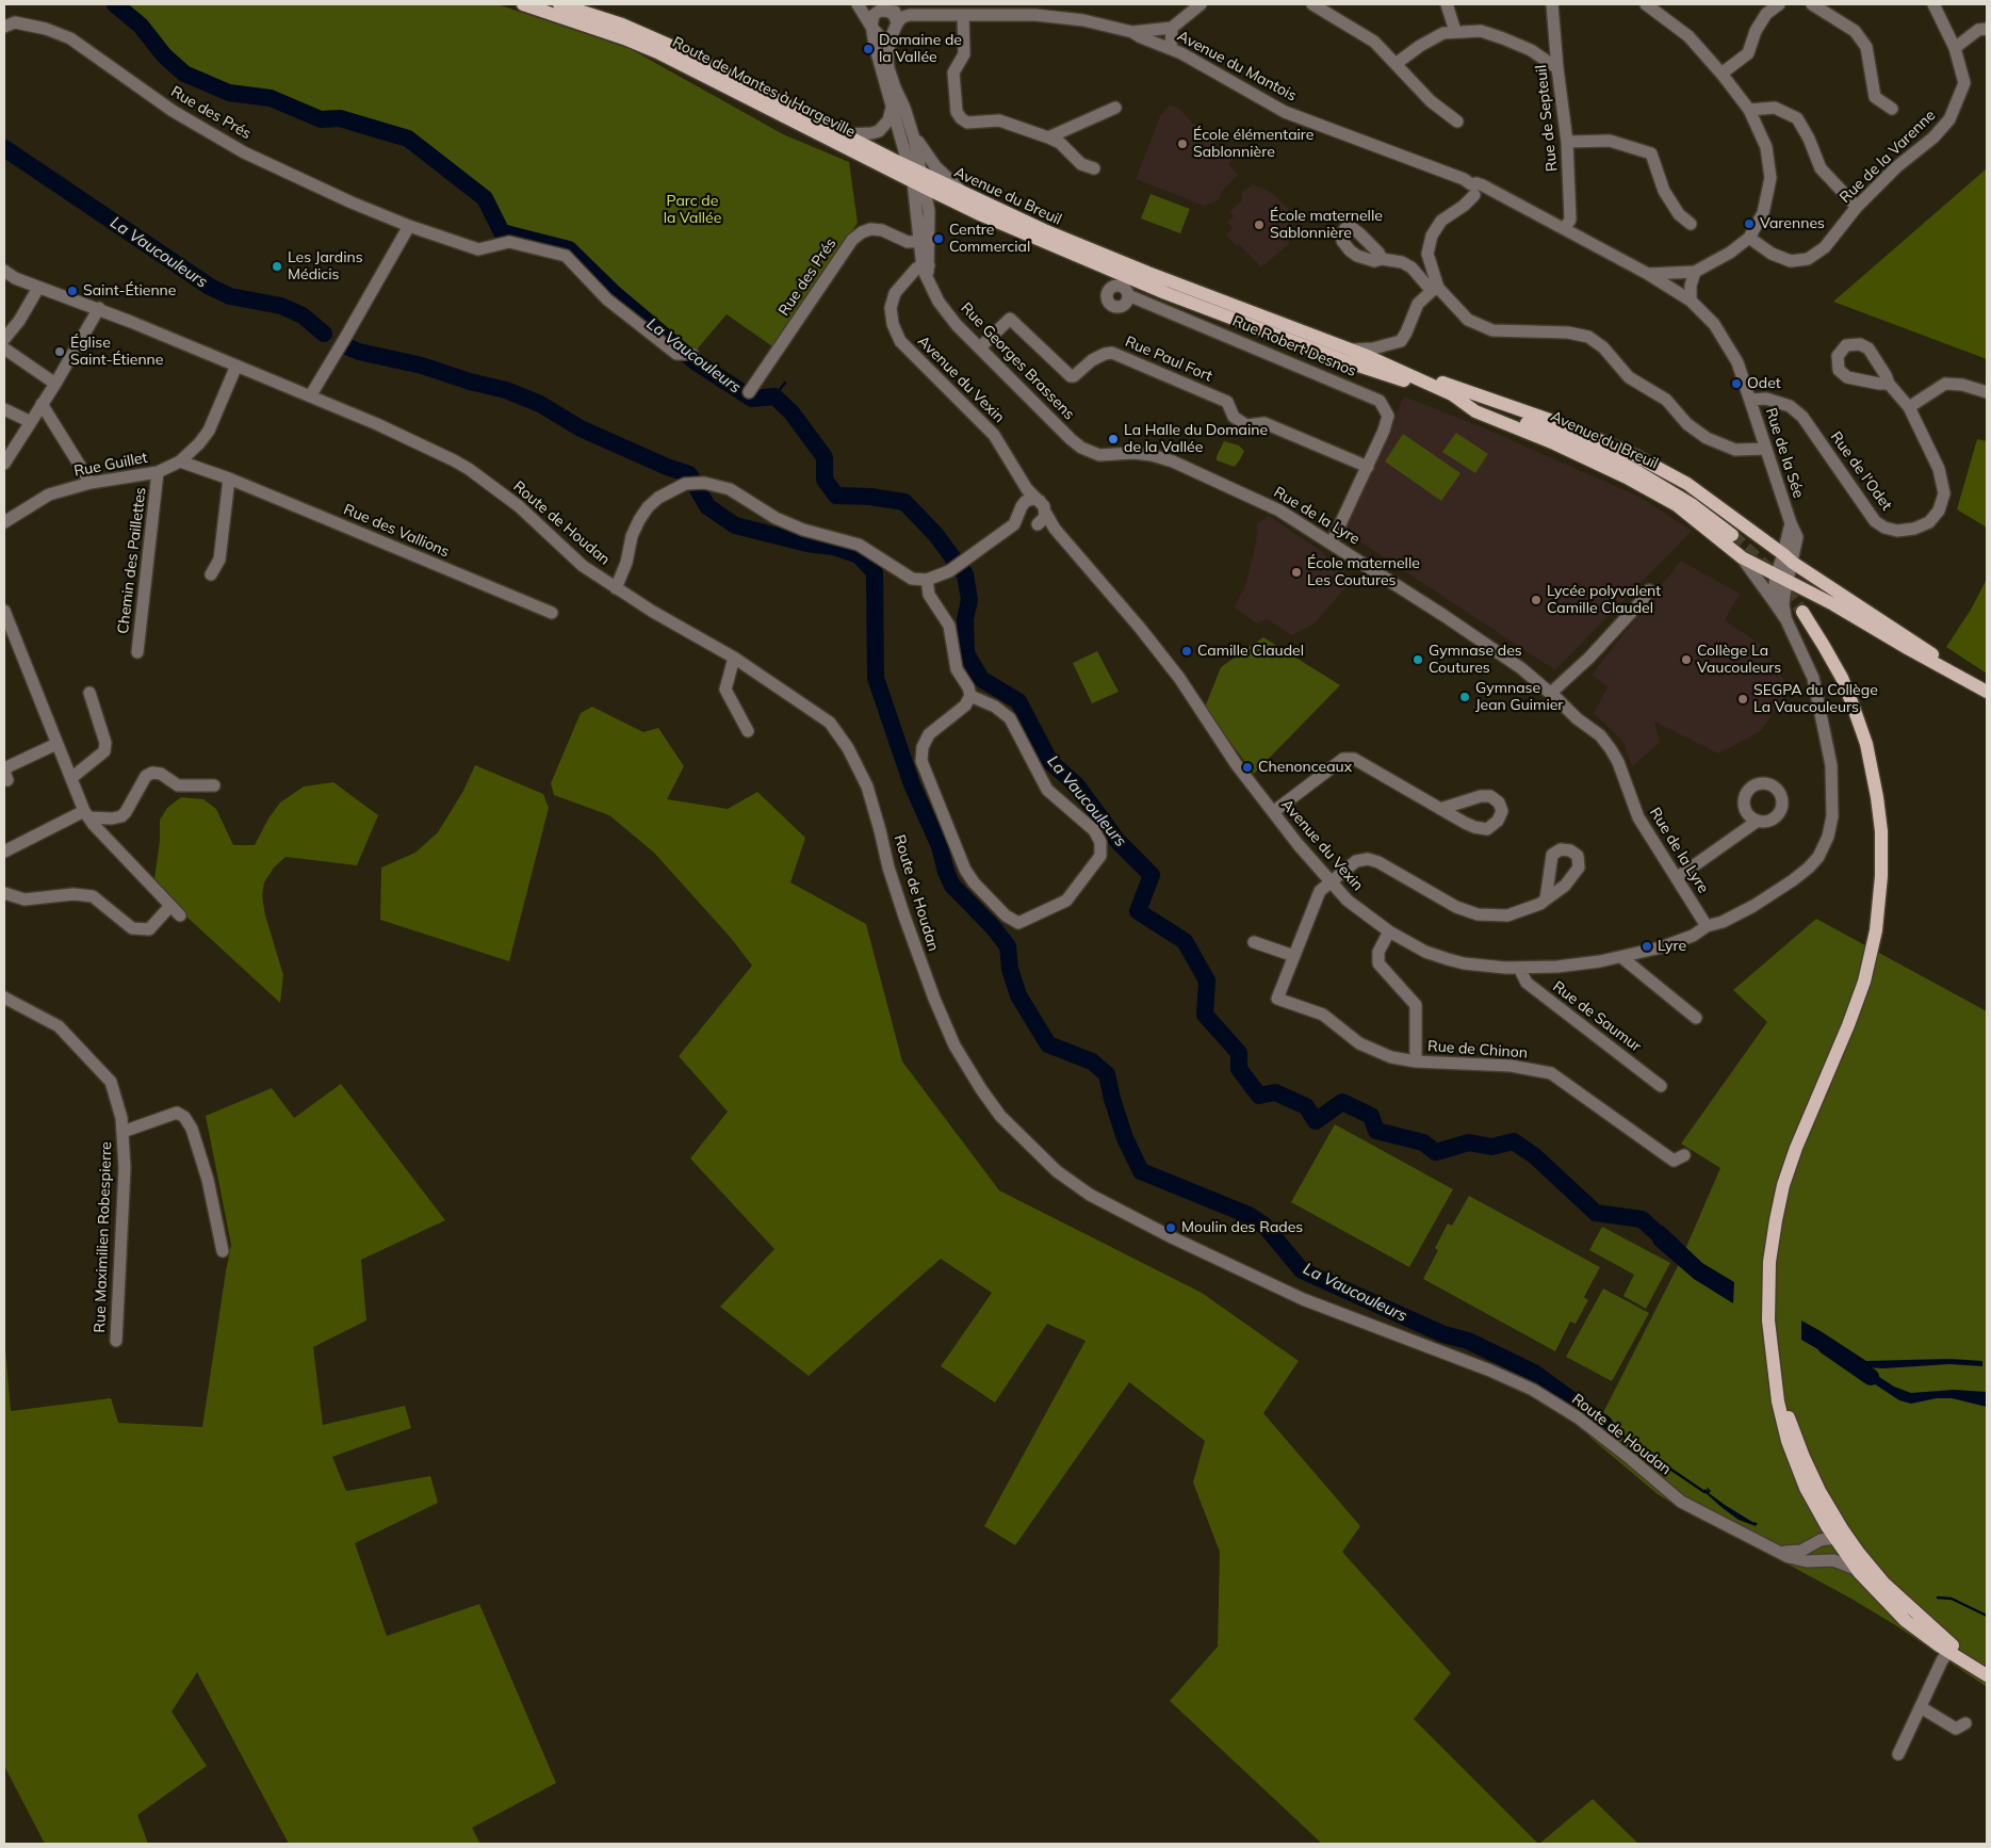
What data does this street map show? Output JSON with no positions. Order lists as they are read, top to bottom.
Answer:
{
  "streets": {
    "main road": ["Route de Mantes à Hargeville", "Avenue du Breuil"],
    "street": [
      "Avenue du Mantois",
      "Rue des Prés",
      "Rue de Septeuil",
      "Rue de la Varenne",
      "Rue Robert Desnos",
      "Rue Paul Fort",
      "Rue Georges Brassens",
      "Avenue du Vexin",
      "Rue de la Sée",
      "Rue Guillet",
      "Rue de l'Odet",
      "Rue de la Lyre",
      "Route de Houdan",
      "Rue des Vallions",
      "Chemin des Paillettes",
      "Rue de Saumur",
      "Rue de Chinon",
      "Rue Maximilien Robespierre"
    ]
  },
  "crossings": [
    ["Avenue du Mantois", "Rue de Septeuil"],
    ["Avenue du Mantois", "Rue de la Sée"],
    ["Route de Mantes à Hargeville", "Avenue du Breuil"],
    ["Rue Robert Desnos", "Rue Paul Fort"],
    ["Rue Robert Desnos", "Rue de la Lyre"],
    ["Rue Paul Fort", "Rue Georges Brassens"],
    ["Rue Georges Brassens", "Avenue du Vexin"],
    ["Rue Georges Brassens", "Rue de la Lyre"],
    ["Avenue du Vexin", "Rue de la Lyre"],
    ["Avenue du Vexin", "Rue de Saumur"],
    ["Avenue du Vexin", "Rue de Chinon"],
    ["Rue de la Sée", "Rue de l'Odet"],
    ["Rue Guillet", "Route de Houdan"],
    ["Rue Guillet", "Rue des Vallions"],
    ["Rue Guillet", "Chemin des Paillettes"]
  ],
  "water": ["La Vaucouleurs"],
  "parks": ["Parc de la Vallée"],
  "places": [
    "Domaine de la Vallée",
    "École élémentaire Sablonnière",
    "Varennes",
    "École maternelle Sablonnière",
    "Centre Commercial",
    "Les Jardins Médicis",
    "Saint-Étienne",
    "Église Saint-Étienne",
    "Odet",
    "La Halle du Domaine de la Vallée",
    "École maternelle Les Coutures",
    "Lycée polyvalent Camille Claudel",
    "Camille Claudel",
    "Gymnase des Coutures",
    "Collège La Vaucouleurs",
    "Gymnase Jean Guimier",
    "SEGPA du Collège La Vaucouleurs",
    "Chenonceaux",
    "Lyre",
    "Moulin des Rades"
  ]
}
